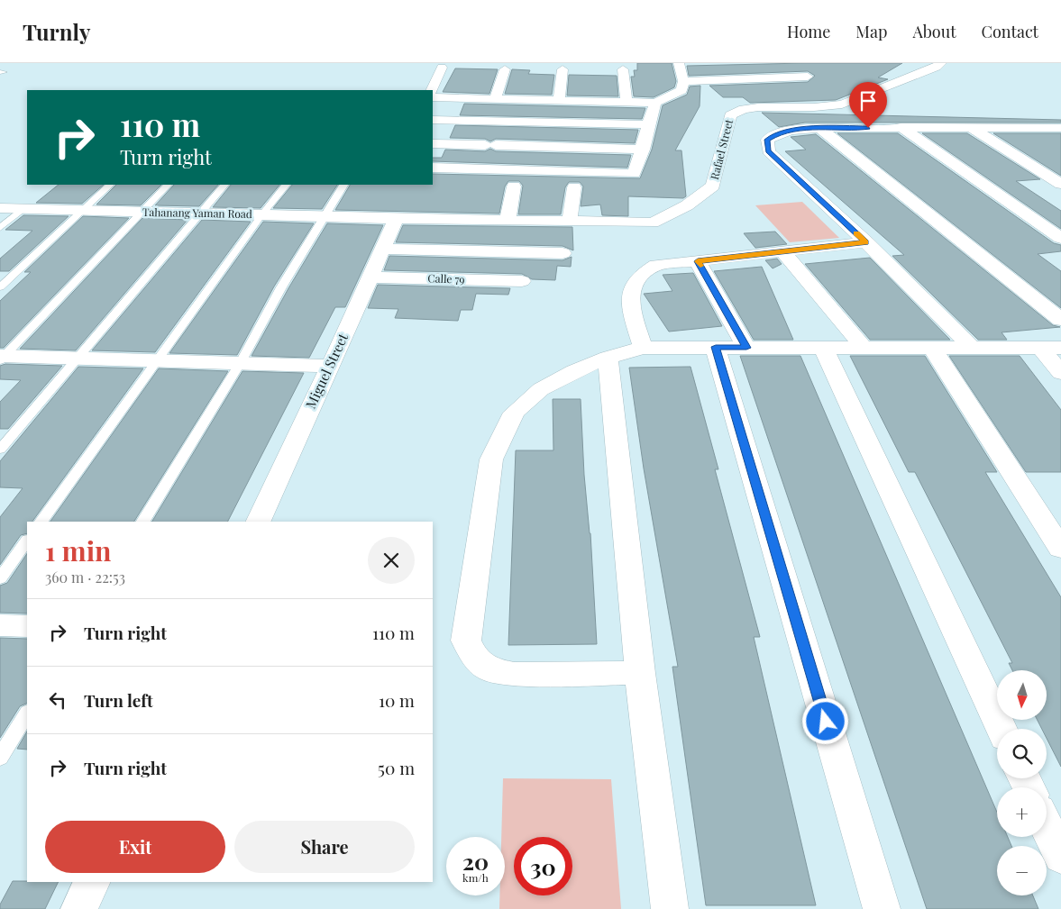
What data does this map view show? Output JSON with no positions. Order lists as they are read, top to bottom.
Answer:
{
  "streets": {
    "street": [
      "Rafael Street",
      "Tahanang Yaman Road",
      "Calle 79",
      "Miguel Street"
    ]
  },
  "crossings": [
    ["Rafael Street", "Tahanang Yaman Road"],
    ["Rafael Street", "Miguel Street"],
    ["Tahanang Yaman Road", "Miguel Street"],
    ["Calle 79", "Miguel Street"]
  ],
  "north": "bottom",
  "page": {
    "header": "Turnly",
    "nav": [
      "Home",
      "Map",
      "About",
      "Contact"
    ],
    "turn": ["110 m", "Turn right"],
    "heading": ["1 min", "360 m · 22:53"],
    "list": [
      {
        "name": "Turn right",
        "value": "110 m"
      },
      {
        "name": "Turn left",
        "value": "10 m"
      },
      {
        "name": "Turn right",
        "value": "50 m"
      }
    ],
    "map_buttons": ["+", "−"],
    "buttons": ["Exit", "Share"],
    "speed": "20 km/h",
    "limit": "30"
  }
}
